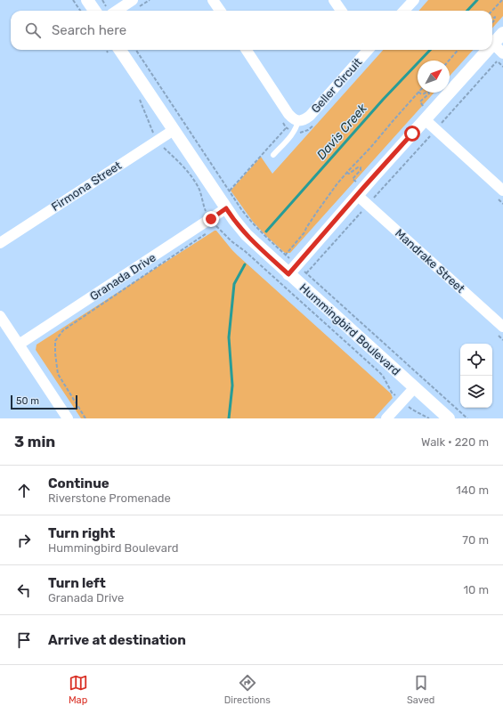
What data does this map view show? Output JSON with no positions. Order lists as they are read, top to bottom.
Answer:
{
  "streets": {
    "street": [
      "Geller Circuit",
      "Firmona Street",
      "Mandrake Street",
      "Granada Drive",
      "Hummingbird Boulevard"
    ]
  },
  "crossings": [
    ["Firmona Street", "Hummingbird Boulevard"],
    ["Granada Drive", "Hummingbird Boulevard"]
  ],
  "water": ["Davis Creek"],
  "scale_bar": "50 m",
  "north": "top right",
  "page": {
    "search": "Search here",
    "scale": "50 m",
    "heading": ["3 min", "Walk · 220 m"],
    "list": [
      ["Continue", "Riverstone Promenade", "140 m"],
      ["Turn right", "Hummingbird Boulevard", "70 m"],
      ["Turn left", "Granada Drive", "10 m"],
      "Arrive at destination"
    ],
    "nav": ["Map", "Directions", "Saved"]
  }
}
